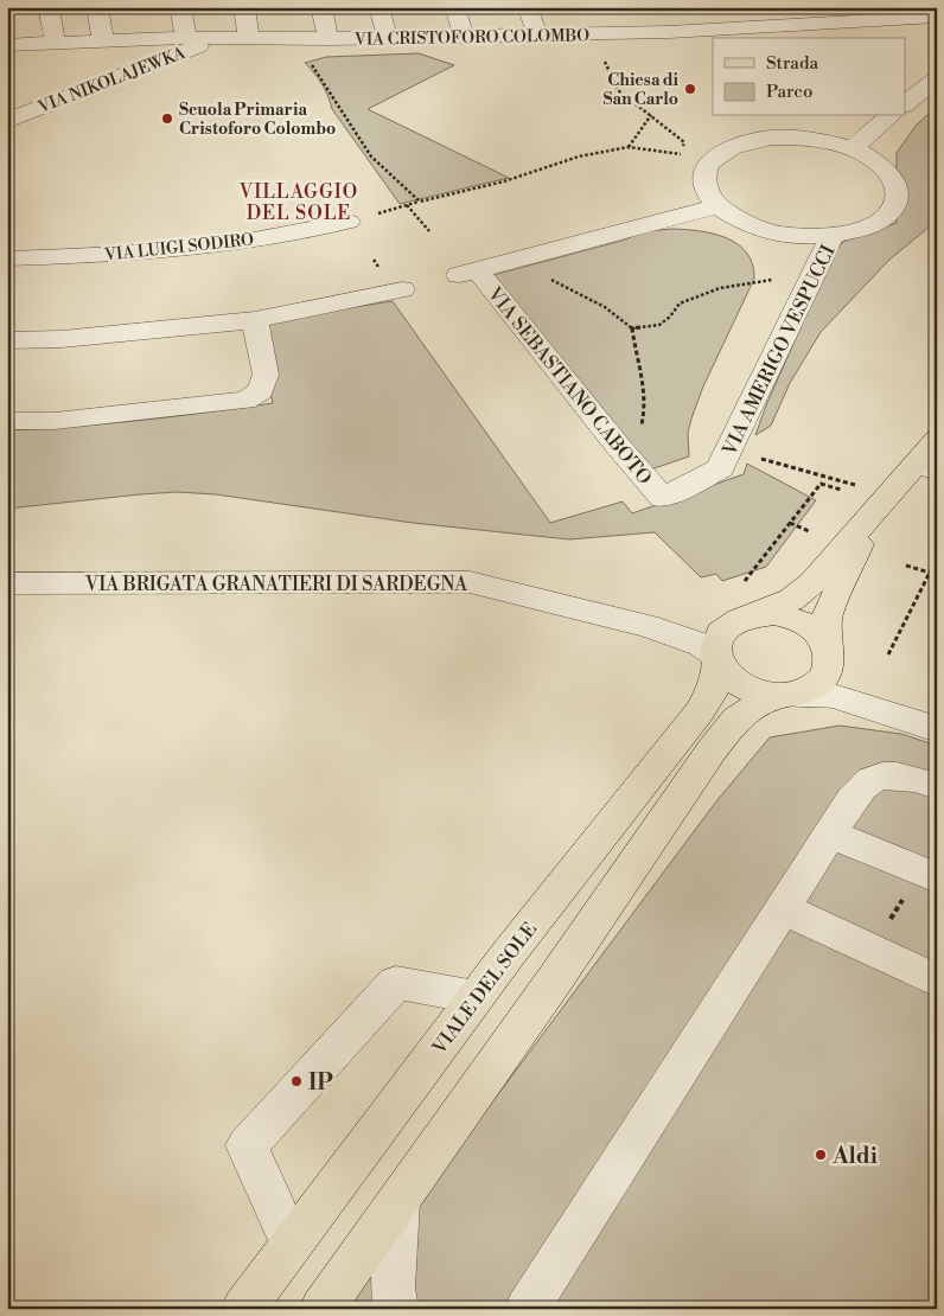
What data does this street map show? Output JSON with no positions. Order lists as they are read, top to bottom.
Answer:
{
  "streets": {
    "main road": ["VIALE DEL SOLE"],
    "street": [
      "VIA CRISTOFORO COLOMBO",
      "VIA NIKOLAJEWKA",
      "VIA LUIGI SODIRO",
      "VIA AMERIGO VESPUCCI",
      "VIA SEBASTIANO CABOTO",
      "VIA BRIGATA GRANATIERI DI SARDEGNA"
    ]
  },
  "crossings": [
    ["VIA CRISTOFORO COLOMBO", "VIA NIKOLAJEWKA"],
    ["VIA AMERIGO VESPUCCI", "VIA SEBASTIANO CABOTO"],
    ["VIA BRIGATA GRANATIERI DI SARDEGNA", "VIALE DEL SOLE"]
  ],
  "districts": ["VILLAGGIO DEL SOLE"],
  "places": [
    "Chiesa di San Carlo",
    "Scuola Primaria Cristoforo Colombo",
    "IP",
    "Aldi"
  ],
  "legend": ["Strada", "Parco"]
}
